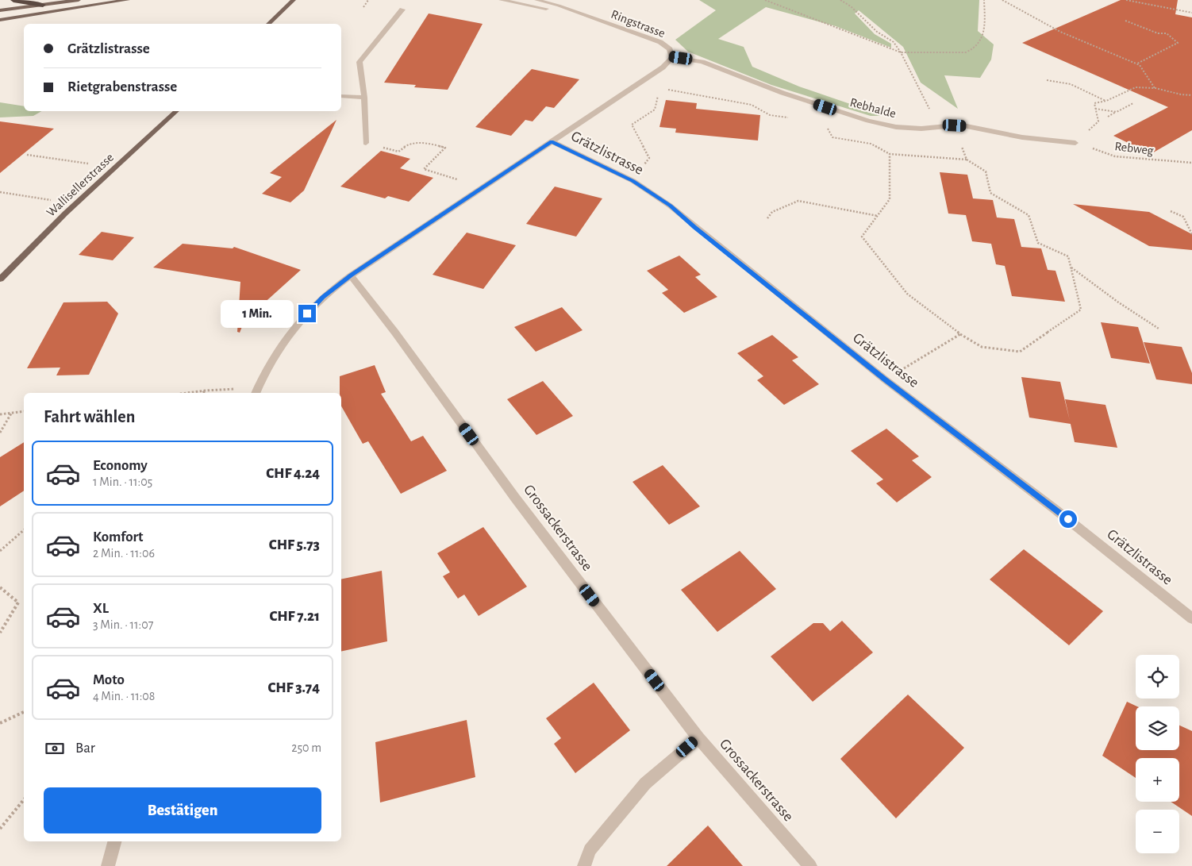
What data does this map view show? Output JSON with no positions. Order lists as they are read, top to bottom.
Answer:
{
  "streets": {
    "main road": ["Wallisellerstrasse"],
    "street": [
      "Ringstrasse",
      "Rebhalde",
      "Grätzlistrasse",
      "Grossackerstrasse"
    ],
    "path": ["Rebweg"]
  },
  "crossings": [
    ["Ringstrasse", "Rebhalde"],
    ["Rebhalde", "Rebweg"]
  ],
  "page": {
    "banner": ["Grätzlistrasse", "Rietgrabenstrasse"],
    "bubble": "1 Min.",
    "heading": "Fahrt wählen",
    "list": [
      {
        "name": "Economy",
        "note": "1 Min. · 11:05",
        "value": "CHF 4.24"
      },
      {
        "name": "Komfort",
        "note": "2 Min. · 11:06",
        "value": "CHF 5.73"
      },
      {
        "name": "XL",
        "note": "3 Min. · 11:07",
        "value": "CHF 7.21"
      },
      {
        "name": "Moto",
        "note": "4 Min. · 11:08",
        "value": "CHF 3.74"
      }
    ],
    "map_buttons": ["+", "−"],
    "pay": ["Bar", "250 m"],
    "buttons": "Bestätigen"
  }
}
